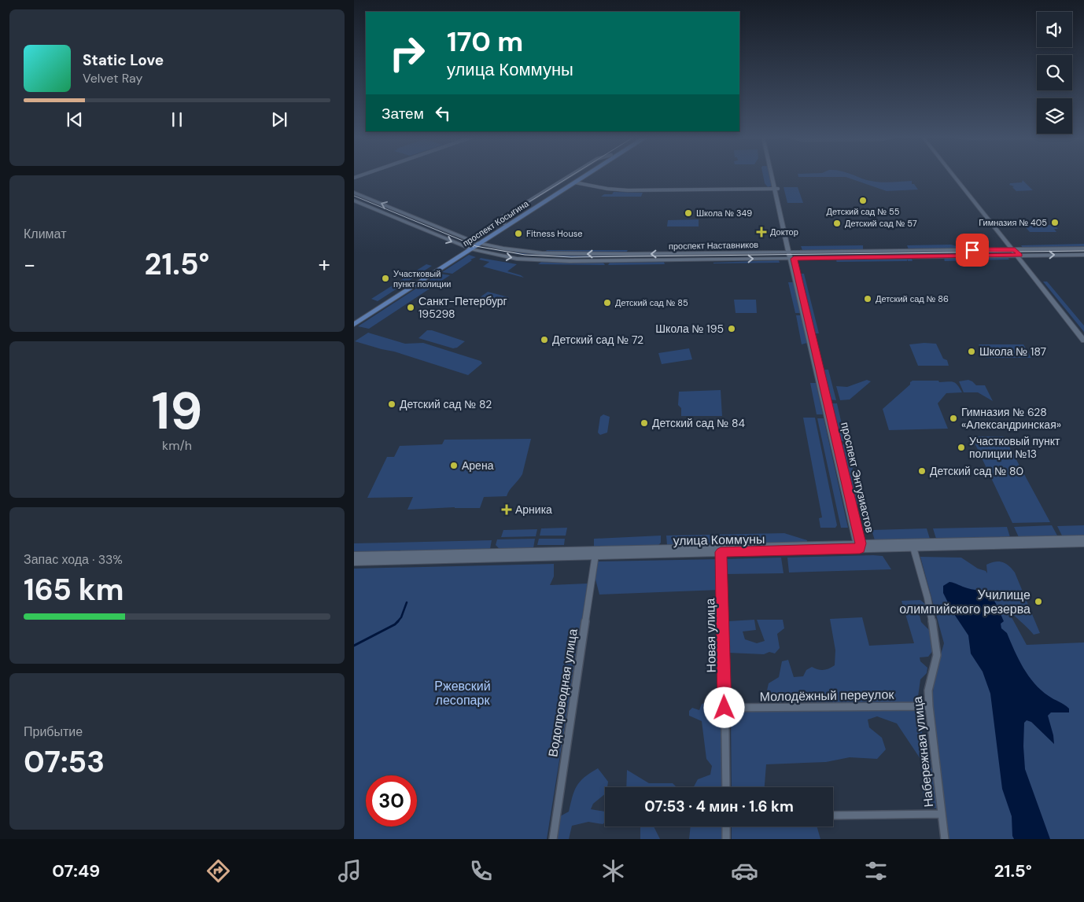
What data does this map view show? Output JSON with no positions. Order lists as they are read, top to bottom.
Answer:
{
  "streets": {
    "main road": [
      "проспект Косыгина",
      "проспект Наставников",
      "проспект Энтузиастов",
      "улица Коммуны"
    ],
    "street": [
      "Новая улица",
      "Водопроводная улица",
      "Молодёжный переулок",
      "Набережная улица"
    ]
  },
  "crossings": [
    ["проспект Косыгина", "проспект Наставников"],
    ["проспект Наставников", "проспект Энтузиастов"],
    ["проспект Энтузиастов", "улица Коммуны"],
    ["улица Коммуны", "Новая улица"],
    ["улица Коммуны", "Водопроводная улица"],
    ["улица Коммуны", "Набережная улица"],
    ["Новая улица", "Молодёжный переулок"],
    ["Молодёжный переулок", "Набережная улица"]
  ],
  "parks": ["Ржевский лесопарк"],
  "places": {
    "other": [
      "Детский сад № 55",
      "Школа № 349",
      "Гимназия № 405",
      "Детский сад № 57",
      "Fitness House",
      "Участковый пункт полиции",
      "Детский сад № 86",
      "Детский сад № 85",
      "Санкт-Петербург 195298",
      "Школа № 195",
      "Детский сад № 72",
      "Школа № 187",
      "Детский сад № 82",
      "Гимназия № 628 «Александринская»",
      "Детский сад № 84",
      "Участковый пункт полиции №13",
      "Арена",
      "Детский сад № 80",
      "Училище олимпийского резерва"
    ],
    "health": ["Доктор", "Арника"]
  },
  "page": {
    "turn": ["170 m", "улица Коммуны"],
    "song": ["Static Love", "Velvet Ray"],
    "then": "Затем",
    "tile": [
      "Климат",
      ["19", "km/h"],
      ["Запас хода · 33%", "165 km"],
      ["Прибытие", "07:53"]
    ],
    "heat": ["−", "21.5°", "+"],
    "limit": "30",
    "trip": "07:53 · 4 мин · 1.6 km",
    "tabs": ["07:49", "21.5°"]
  }
}
